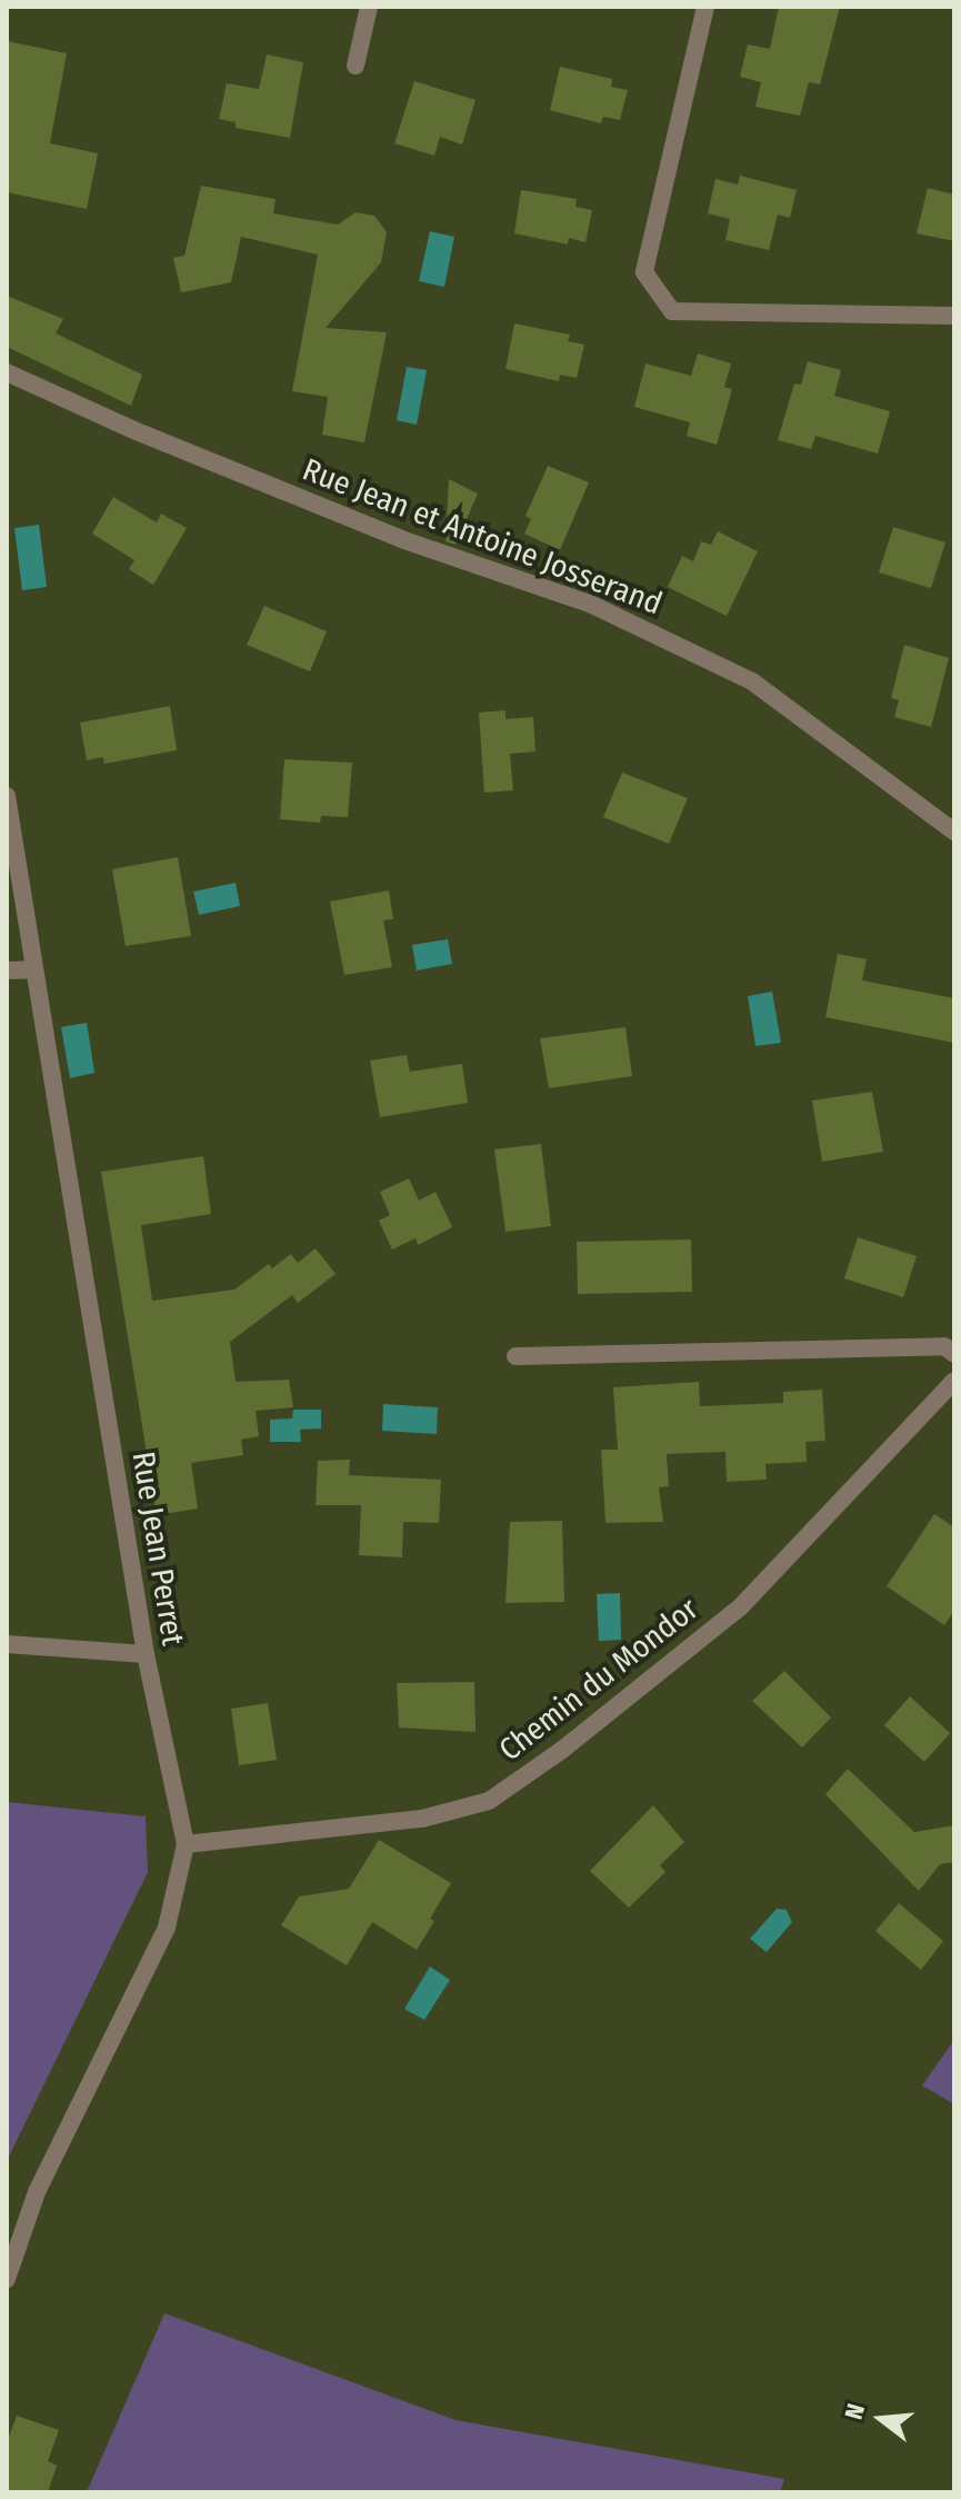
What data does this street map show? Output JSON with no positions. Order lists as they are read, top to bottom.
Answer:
{
  "streets": {
    "street": ["Rue Jean et Antoine Josserand", "Rue Jean Perret", "Chemin du Mondor"]
  },
  "crossings": [
    ["Rue Jean Perret", "Chemin du Mondor"]
  ],
  "north": "left"
}
